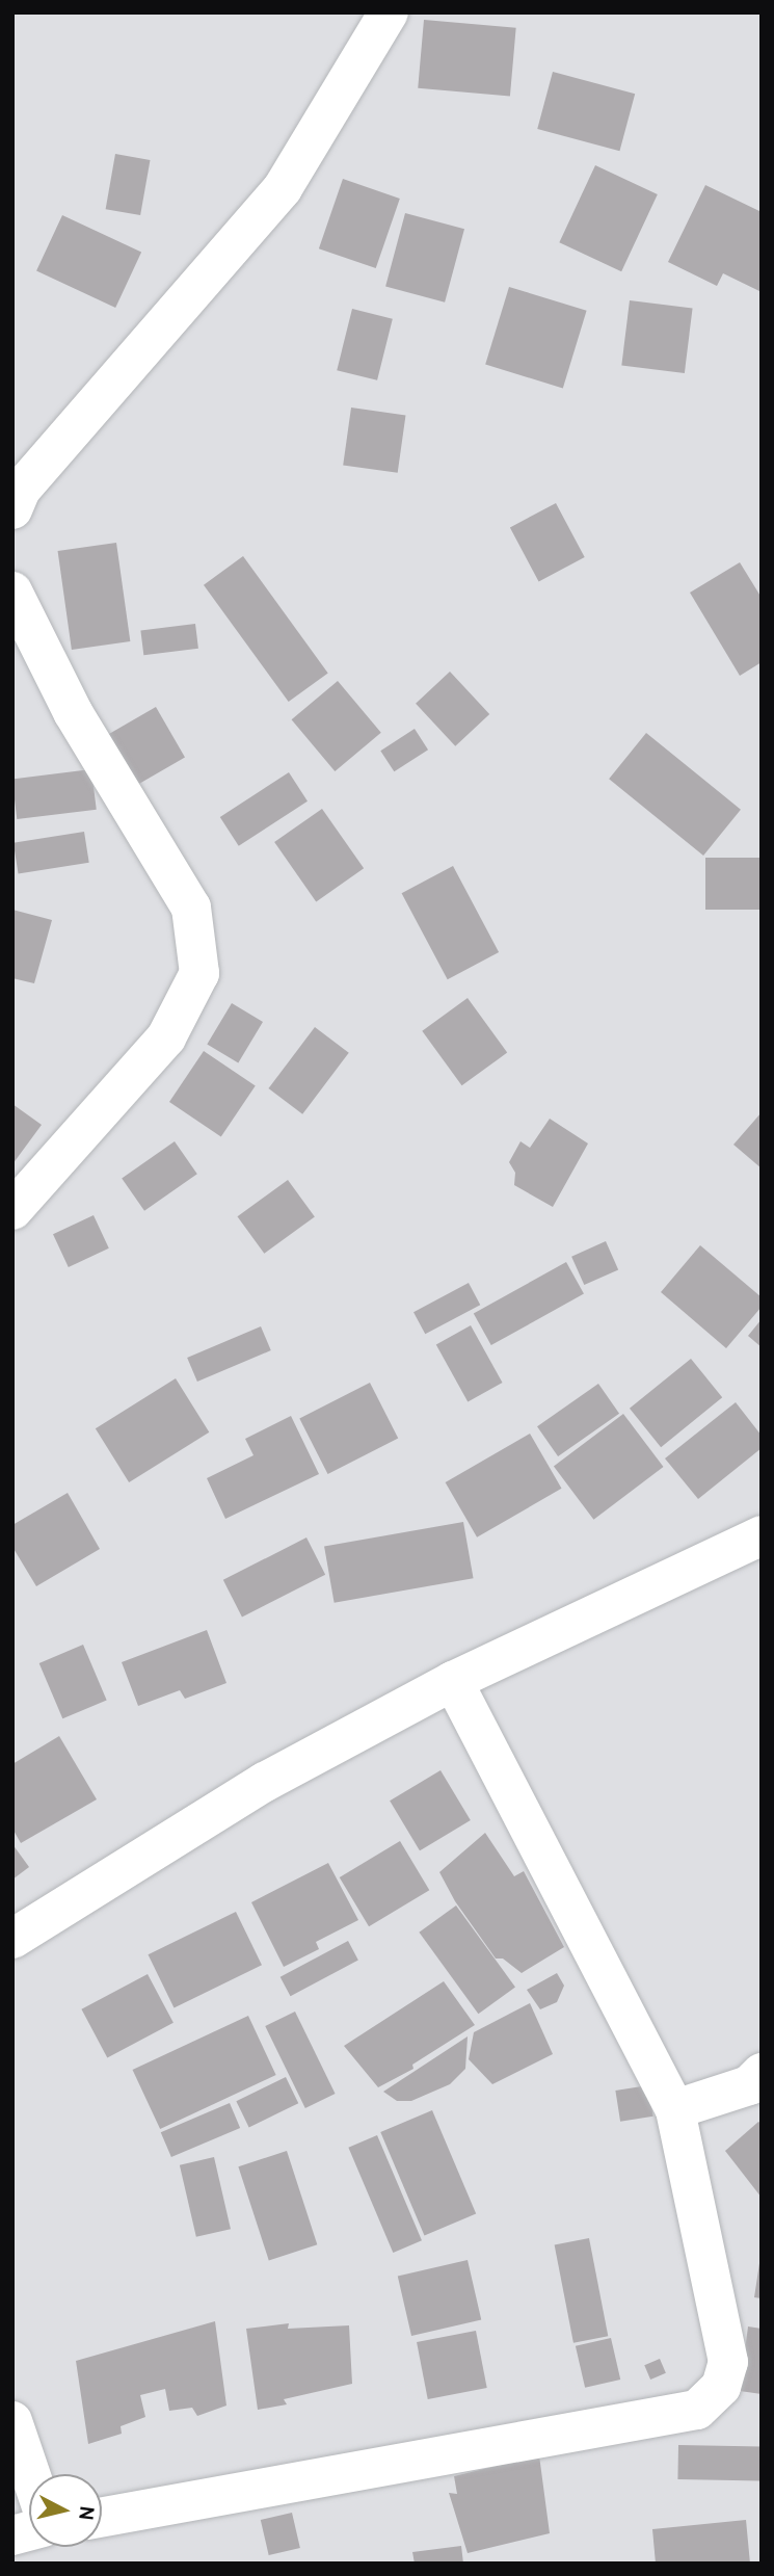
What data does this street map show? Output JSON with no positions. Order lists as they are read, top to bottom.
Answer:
{
  "north": "right"
}
